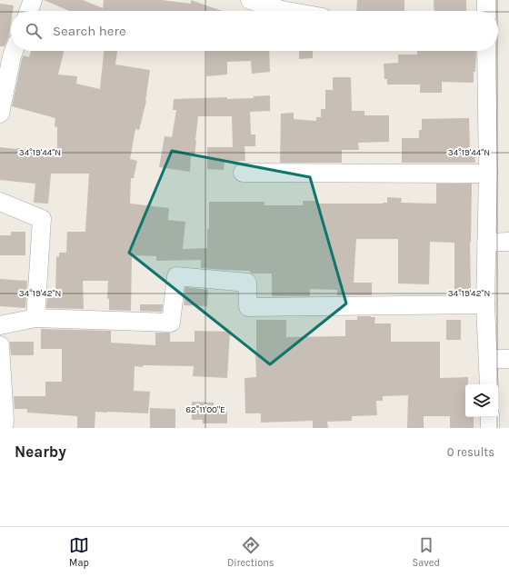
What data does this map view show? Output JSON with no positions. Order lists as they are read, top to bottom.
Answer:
{
  "page": {
    "search": "Search here",
    "heading": ["Nearby", "0 results"],
    "nav": ["Map", "Directions", "Saved"]
  },
  "coordinates": ["34°19'44\"N", "34°19'42\"N", "62°11'00\"E"]
}
